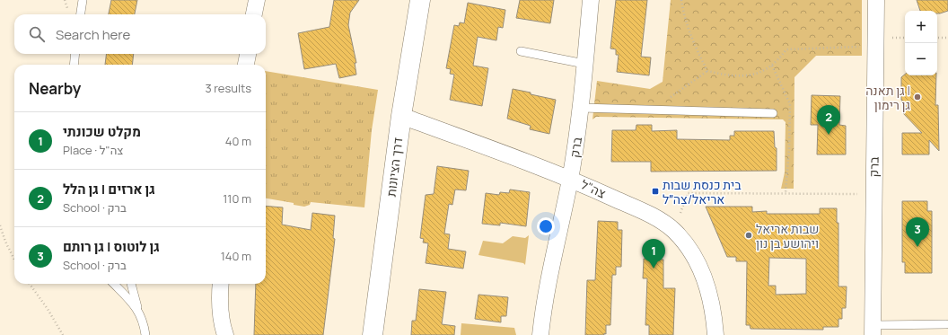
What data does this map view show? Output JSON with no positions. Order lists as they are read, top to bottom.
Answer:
{
  "streets": {
    "street": ["ברק", "דרך הציונות", "צה\"ל"]
  },
  "crossings": [
    ["ברק", "צה\"ל"],
    ["דרך הציונות", "צה\"ל"]
  ],
  "places": {
    "other": ["גן תאנה | גן רימון", "שבות אריאל ויהושע בן נון"],
    "transit": ["בית כנסת שבות אריאל/צה״ל"]
  },
  "page": {
    "map_buttons": ["+", "−"],
    "search": "Search here",
    "heading": ["Nearby", "3 results"],
    "pins": ["2", "3", "1"],
    "list": [
      {
        "mark": "1",
        "name": "מקלט שכונתי",
        "note": "Place · צה\"ל",
        "value": "40 m"
      },
      {
        "mark": "2",
        "name": "גן ארזים | גן הלל",
        "note": "School · ברק",
        "value": "110 m"
      },
      {
        "mark": "3",
        "name": "גן לוטוס | גן רותם",
        "note": "School · ברק",
        "value": "140 m"
      }
    ]
  }
}
